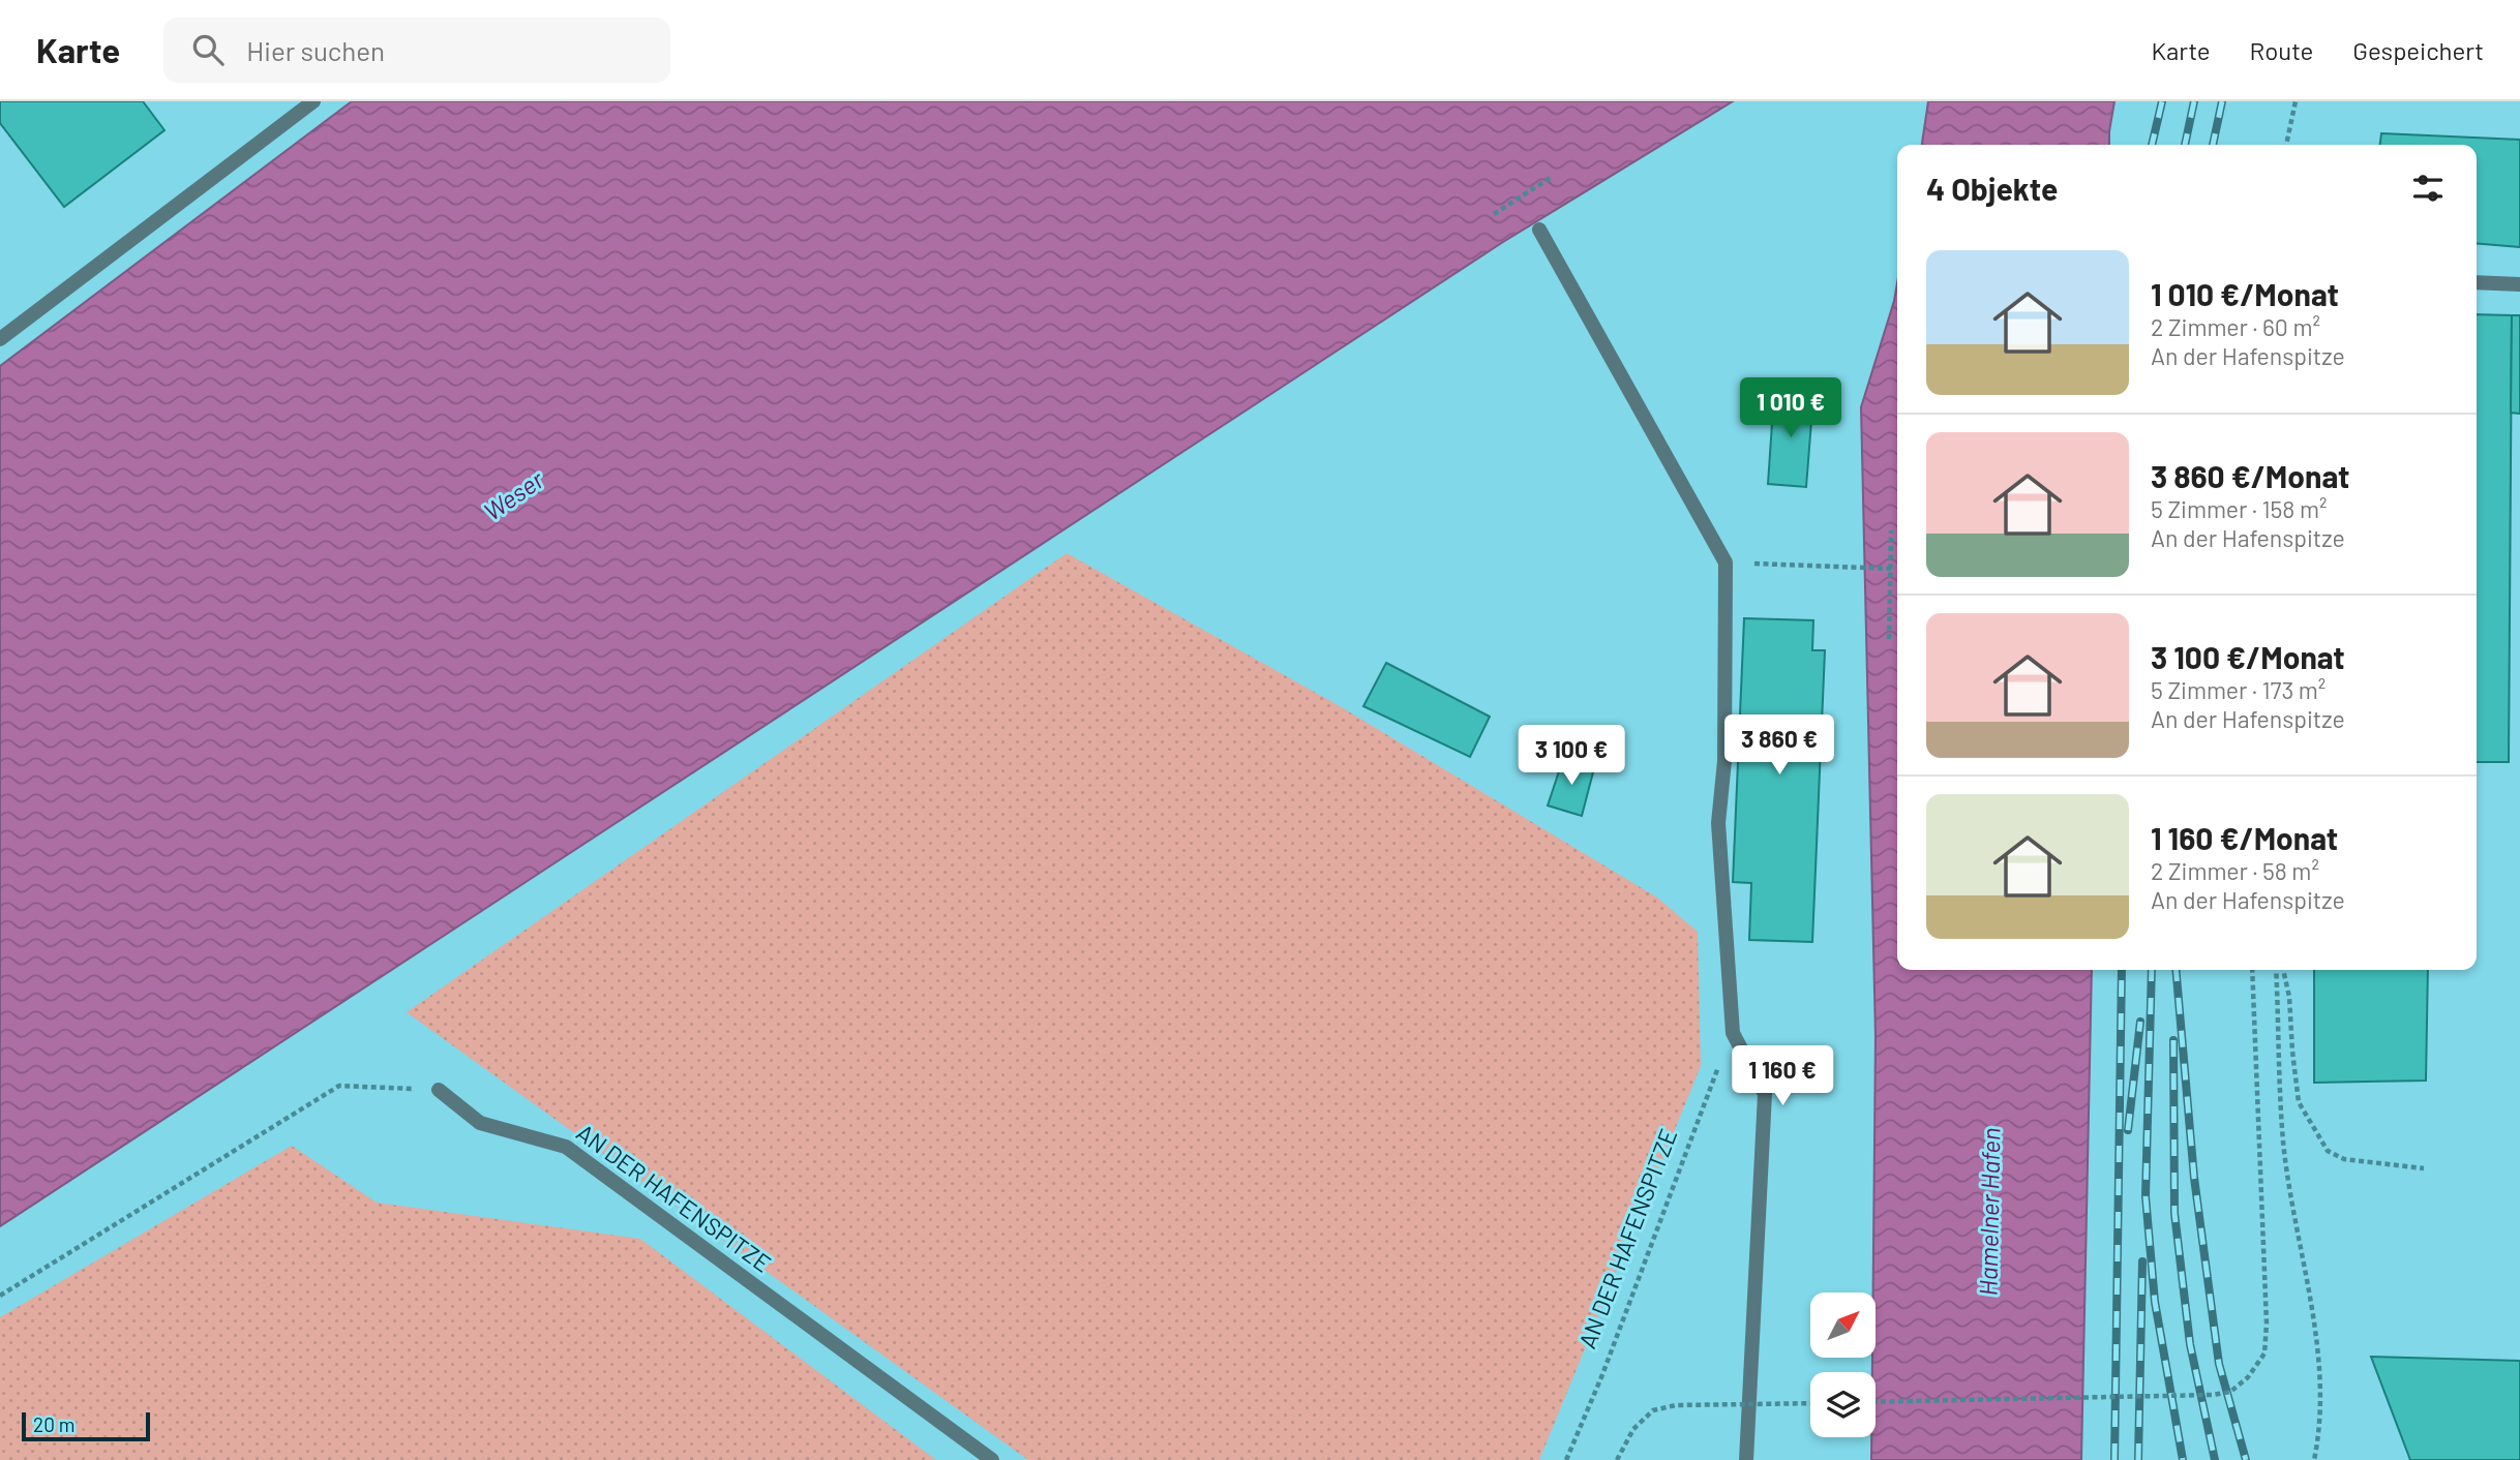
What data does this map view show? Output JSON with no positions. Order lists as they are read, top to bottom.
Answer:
{
  "streets": {
    "street": ["AN DER HAFENSPITZE"]
  },
  "water": ["Weser", "Hamelner Hafen"],
  "scale_bar": "20 m",
  "north": "top right",
  "page": {
    "header": "Karte",
    "search": "Hier suchen",
    "nav": ["Karte", "Route", "Gespeichert"],
    "heading": "4 Objekte",
    "list": [
      {
        "name": "1 010 €/Monat",
        "note": "2 Zimmer · 60 m² · An der Hafenspitze"
      },
      {
        "name": "3 860 €/Monat",
        "note": "5 Zimmer · 158 m² · An der Hafenspitze"
      },
      {
        "name": "3 100 €/Monat",
        "note": "5 Zimmer · 173 m² · An der Hafenspitze"
      },
      {
        "name": "1 160 €/Monat",
        "note": "2 Zimmer · 58 m² · An der Hafenspitze"
      }
    ],
    "price": [
      "1 010 €",
      "3 860 €",
      "3 100 €",
      "1 160 €"
    ],
    "scale": "20 m"
  }
}
